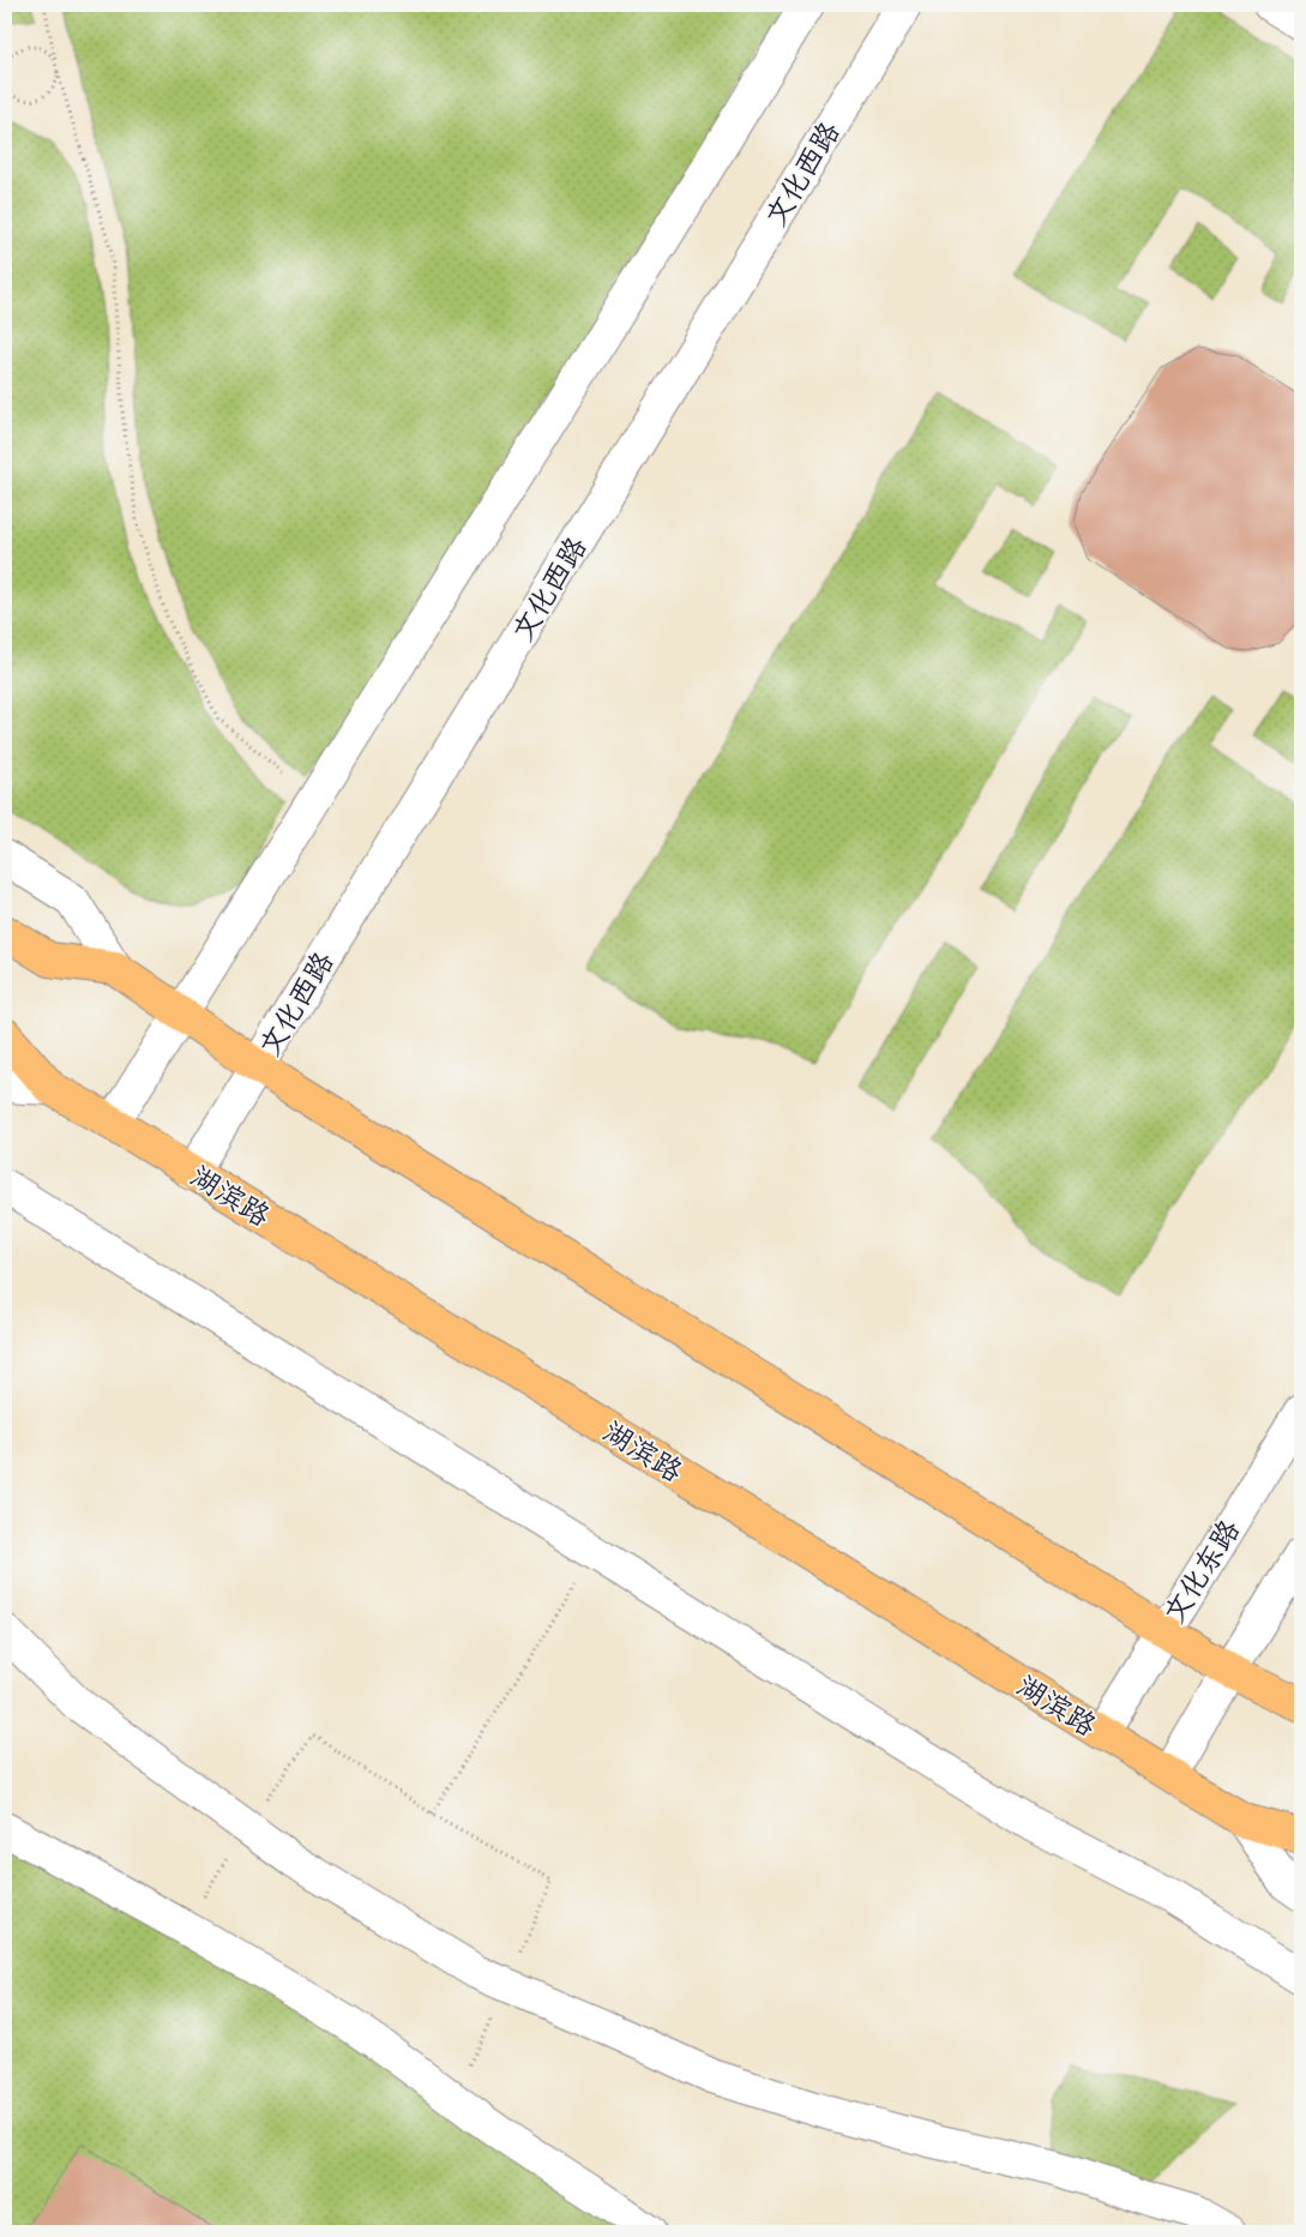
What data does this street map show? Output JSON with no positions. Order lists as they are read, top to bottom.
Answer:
{
  "streets": {
    "main road": ["湖滨路"],
    "street": ["文化西路", "文化东路"]
  },
  "crossings": [
    ["文化西路", "湖滨路"],
    ["湖滨路", "文化东路"]
  ]
}
